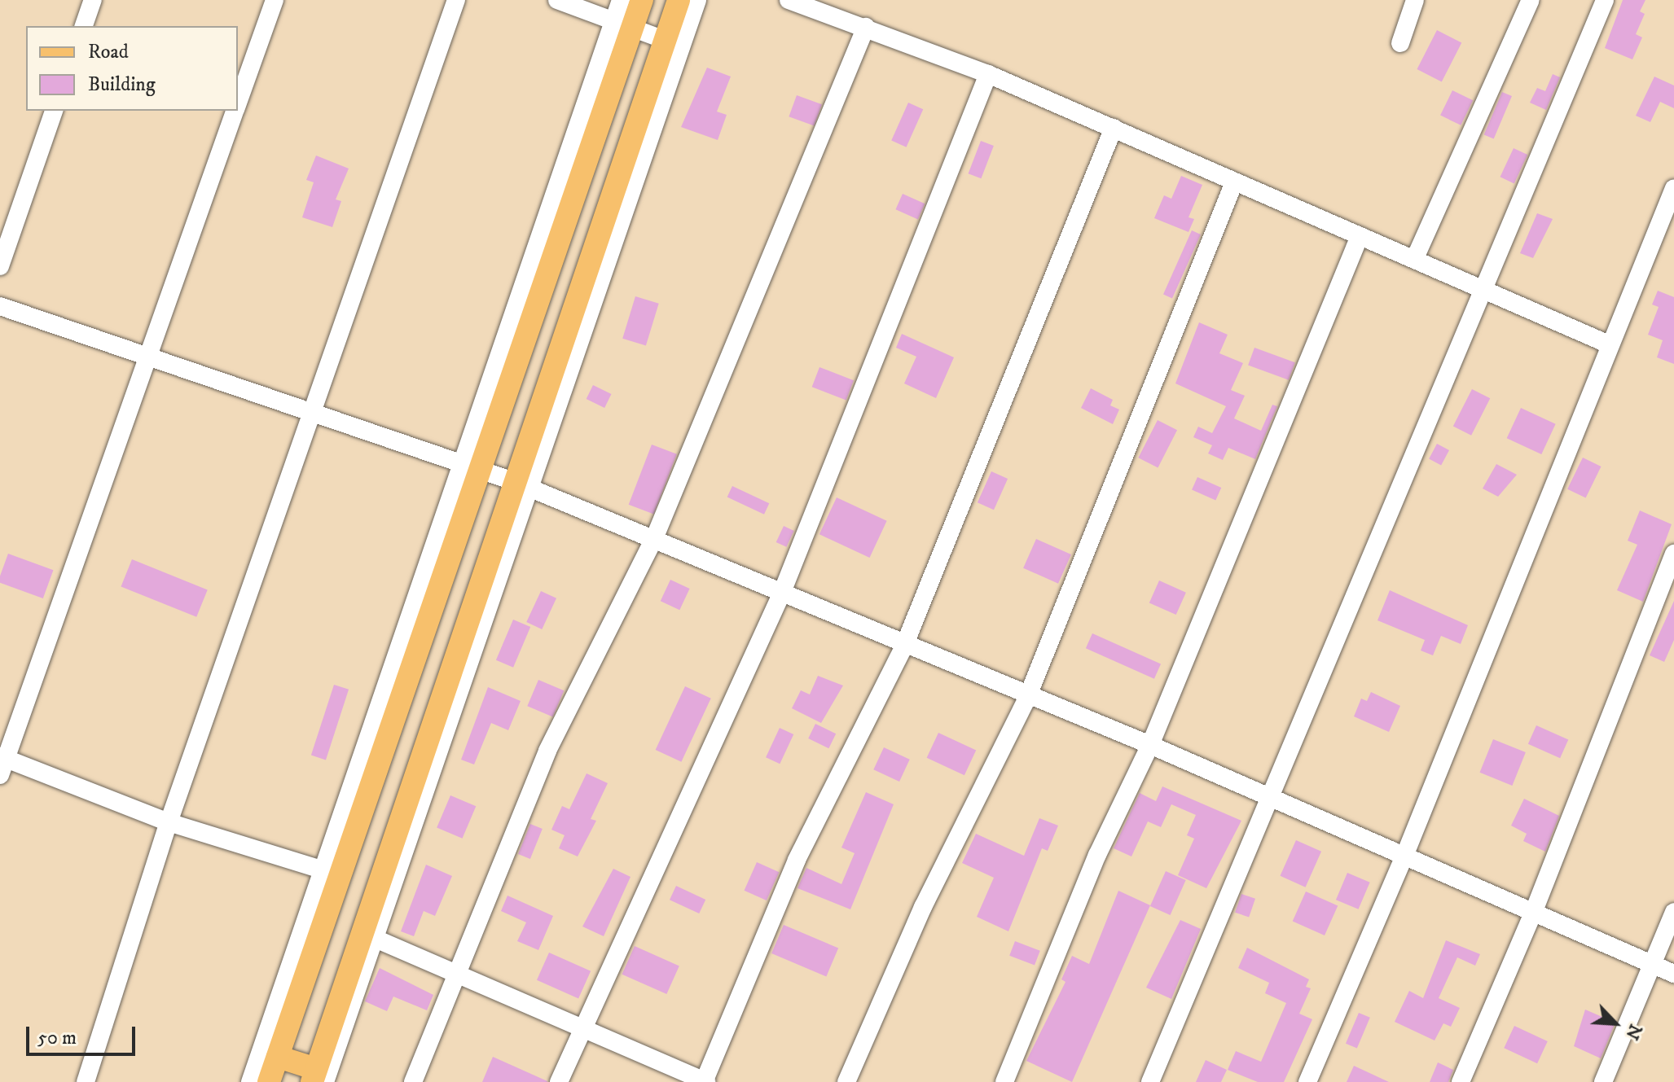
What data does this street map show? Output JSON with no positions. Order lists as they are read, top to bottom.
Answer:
{
  "legend": ["Road", "Building"],
  "scale_bar": "50 m",
  "north": "bottom right"
}
